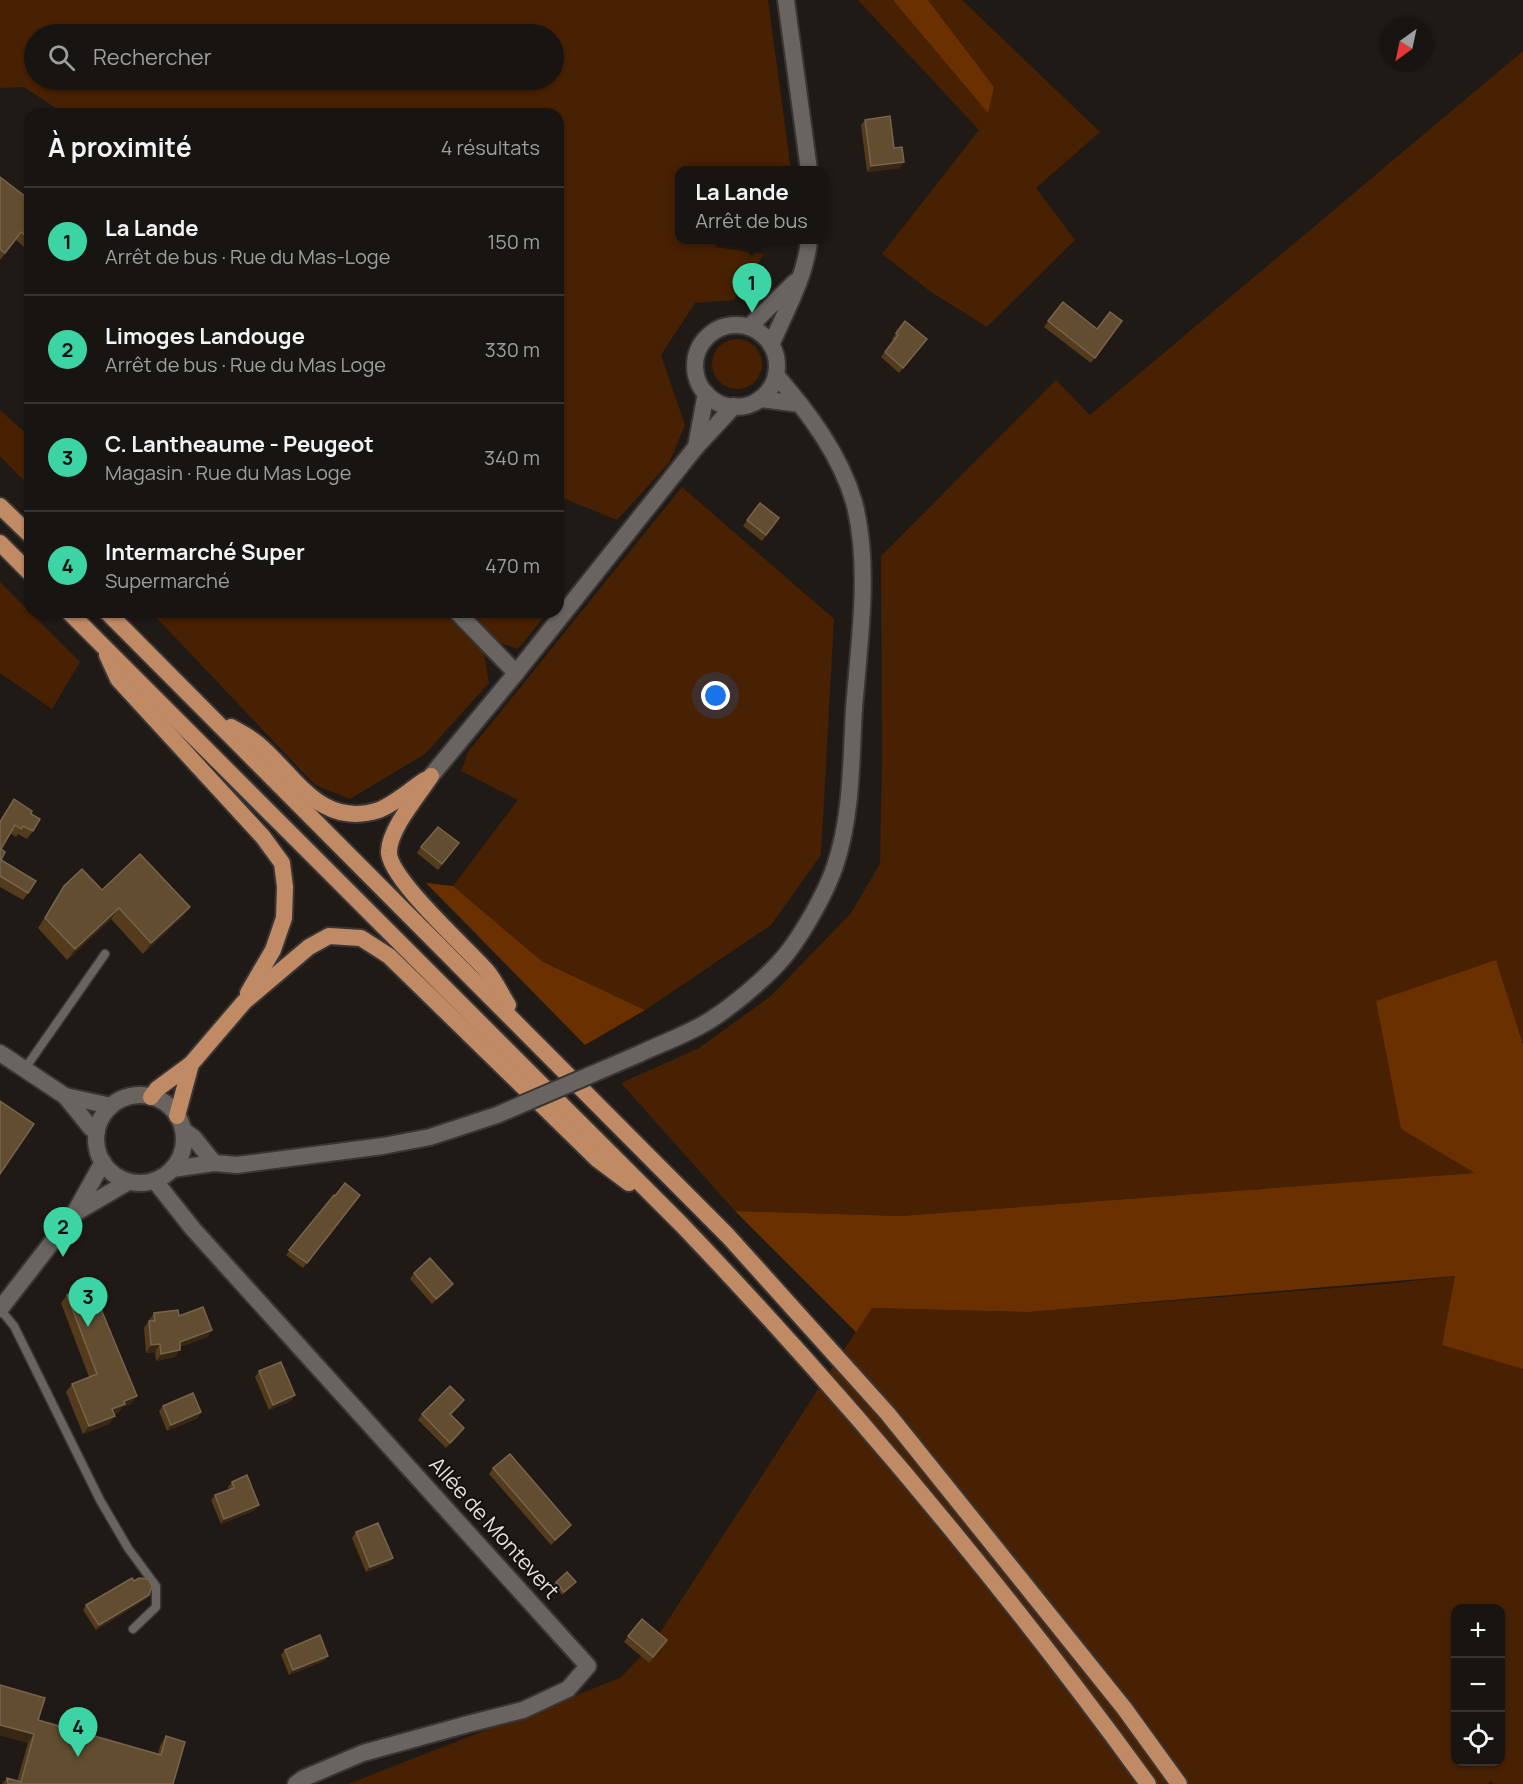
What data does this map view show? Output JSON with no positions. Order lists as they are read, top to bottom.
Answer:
{
  "streets": {
    "main road": ["Allée de Montevert"]
  },
  "north": "bottom left",
  "page": {
    "search": "Rechercher",
    "heading": ["À proximité", "4 résultats"],
    "popup": ["La Lande", "Arrêt de bus"],
    "list": [
      {
        "mark": "1",
        "name": "La Lande",
        "note": "Arrêt de bus · Rue du Mas-Loge",
        "value": "150 m"
      },
      {
        "mark": "2",
        "name": "Limoges Landouge",
        "note": "Arrêt de bus · Rue du Mas Loge",
        "value": "330 m"
      },
      {
        "mark": "3",
        "name": "C. Lantheaume - Peugeot",
        "note": "Magasin · Rue du Mas Loge",
        "value": "340 m"
      },
      {
        "mark": "4",
        "name": "Intermarché Super",
        "note": "Supermarché",
        "value": "470 m"
      }
    ],
    "pins": [
      "1",
      "2",
      "3",
      "4"
    ],
    "map_buttons": ["+", "−"]
  }
}
